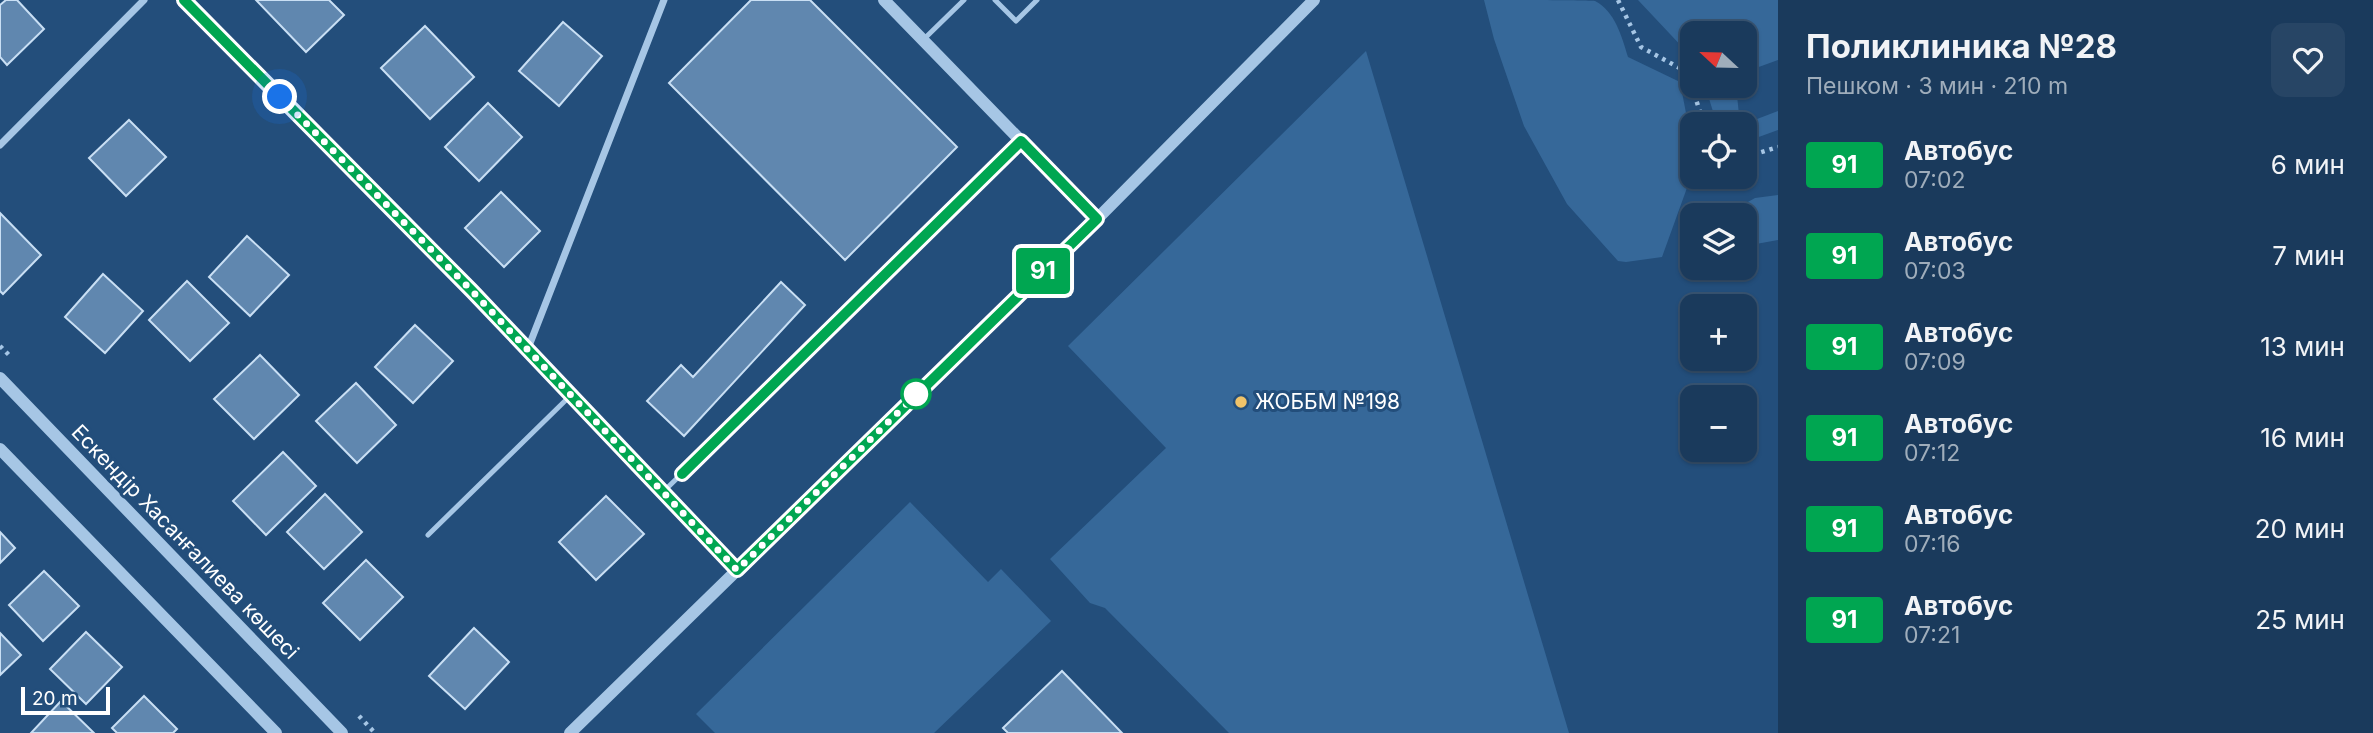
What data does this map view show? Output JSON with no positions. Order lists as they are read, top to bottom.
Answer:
{
  "streets": {
    "street": ["Ескендір Хасанғалиева көшесі"]
  },
  "places": ["ЖОББМ №198"],
  "lines": ["bus line 91"],
  "scale_bar": "20 m",
  "north": "left",
  "page": {
    "on_map": "91",
    "heading": ["Поликлиника №28", "Пешком · 3 мин · 210 m"],
    "map_buttons": ["+", "−"],
    "list": [
      {
        "mark": "91",
        "name": "Автобус",
        "note": "07:02",
        "value": "6 мин"
      },
      {
        "mark": "91",
        "name": "Автобус",
        "note": "07:03",
        "value": "7 мин"
      },
      {
        "mark": "91",
        "name": "Автобус",
        "note": "07:09",
        "value": "13 мин"
      },
      {
        "mark": "91",
        "name": "Автобус",
        "note": "07:12",
        "value": "16 мин"
      },
      {
        "mark": "91",
        "name": "Автобус",
        "note": "07:16",
        "value": "20 мин"
      },
      {
        "mark": "91",
        "name": "Автобус",
        "note": "07:21",
        "value": "25 мин"
      }
    ],
    "scale": "20 m"
  }
}
